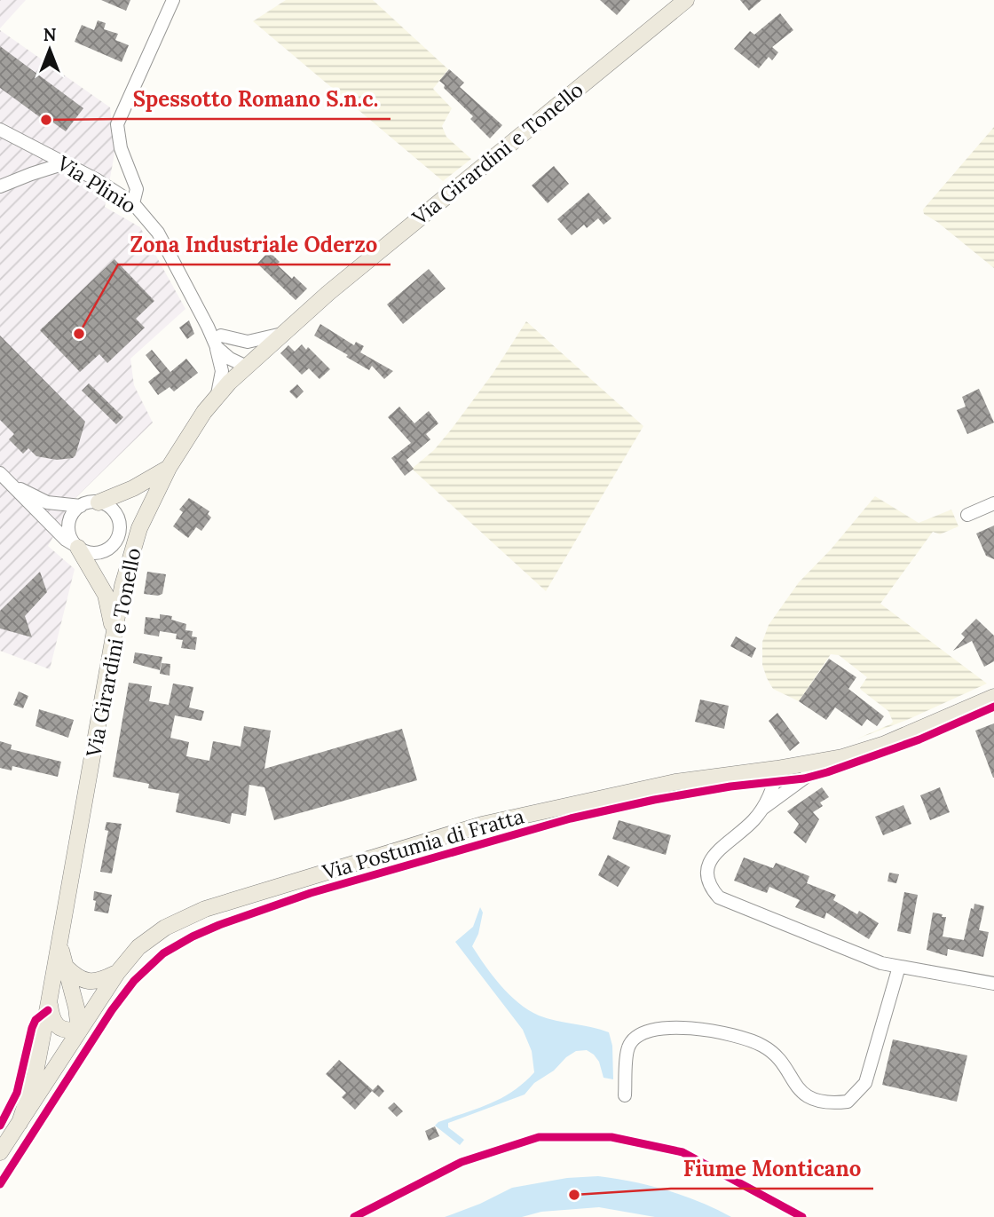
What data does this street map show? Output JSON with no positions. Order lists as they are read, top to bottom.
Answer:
{
  "streets": {
    "main road": ["Via Girardini e Tonello", "Via Postumia di Fratta"],
    "street": ["Via Plinio"]
  },
  "crossings": [
    ["Via Girardini e Tonello", "Via Plinio"],
    ["Via Girardini e Tonello", "Via Postumia di Fratta"]
  ],
  "places": ["Spessotto Romano S.n.c.", "Zona Industriale Oderzo", "Fiume Monticano"],
  "north": "top"
}
